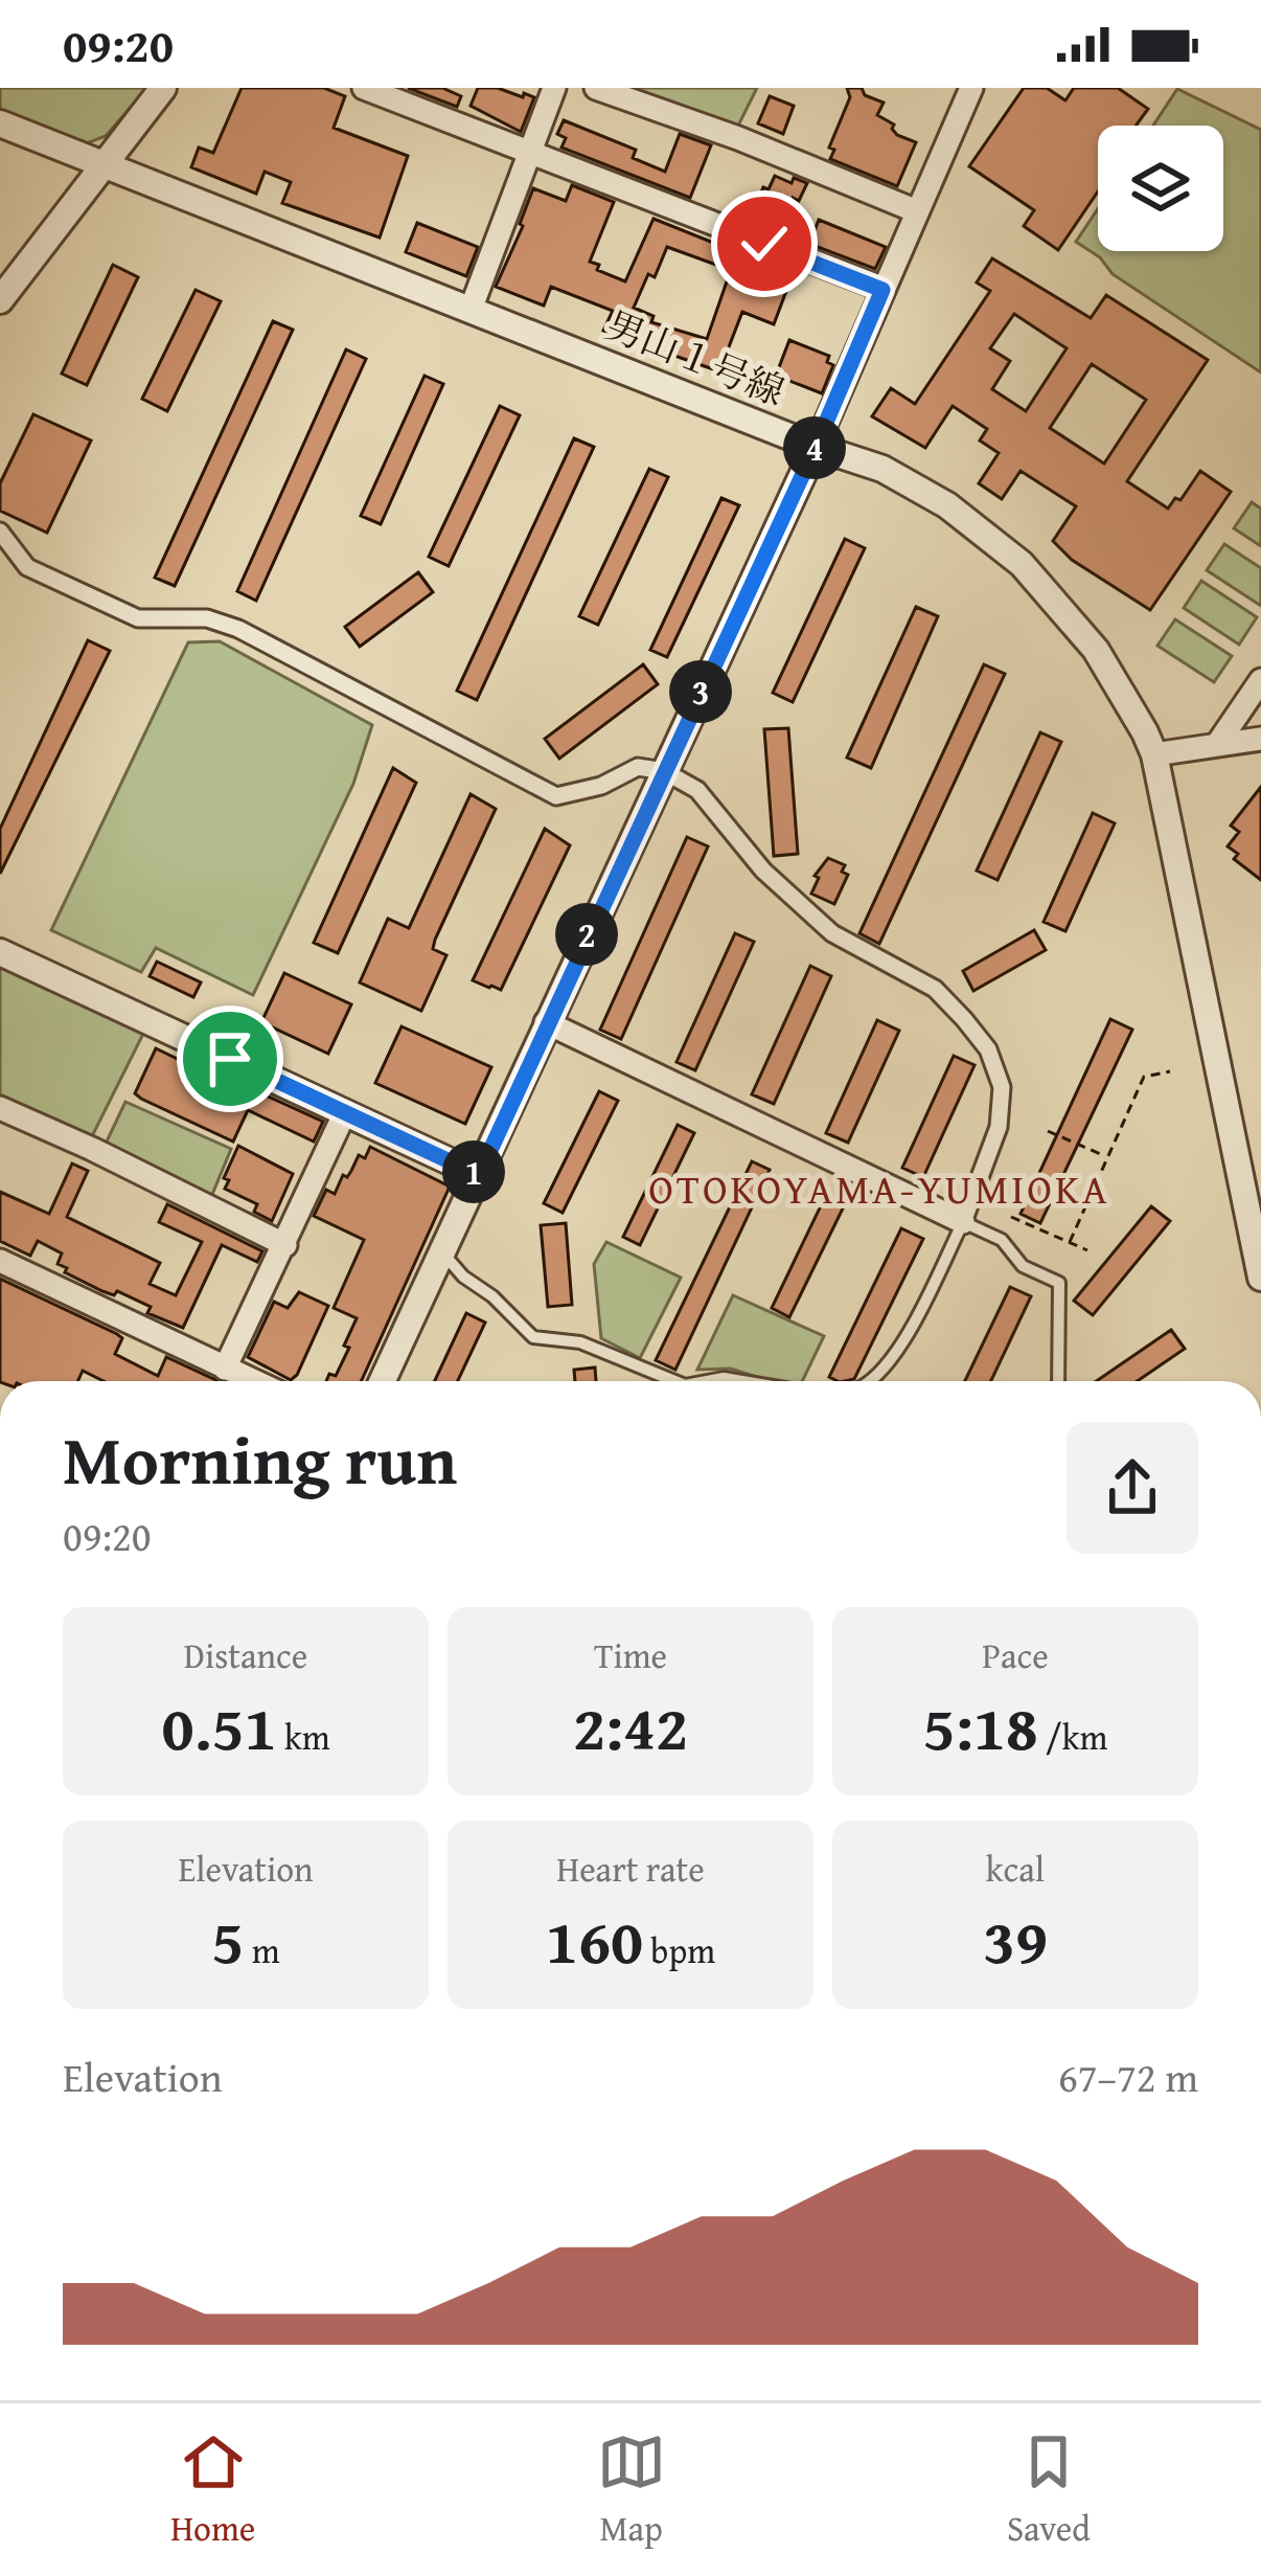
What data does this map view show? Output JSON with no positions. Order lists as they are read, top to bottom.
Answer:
{
  "streets": {
    "street": ["男山１号線"]
  },
  "districts": ["OTOKOYAMA-YUMIOKA"],
  "page": {
    "status": "09:20",
    "pins": [
      "4",
      "3",
      "2",
      "1"
    ],
    "heading": ["Morning run", "09:20"],
    "stats": [
      ["Distance", "0.51 km"],
      ["Time", "2:42"],
      ["Pace", "5:18 /km"],
      ["Elevation", "5 m"],
      ["Heart rate", "160 bpm"],
      ["kcal", "39"]
    ],
    "chart": ["Elevation", "67–72 m"],
    "tabs": ["Home", "Map", "Saved"]
  }
}
